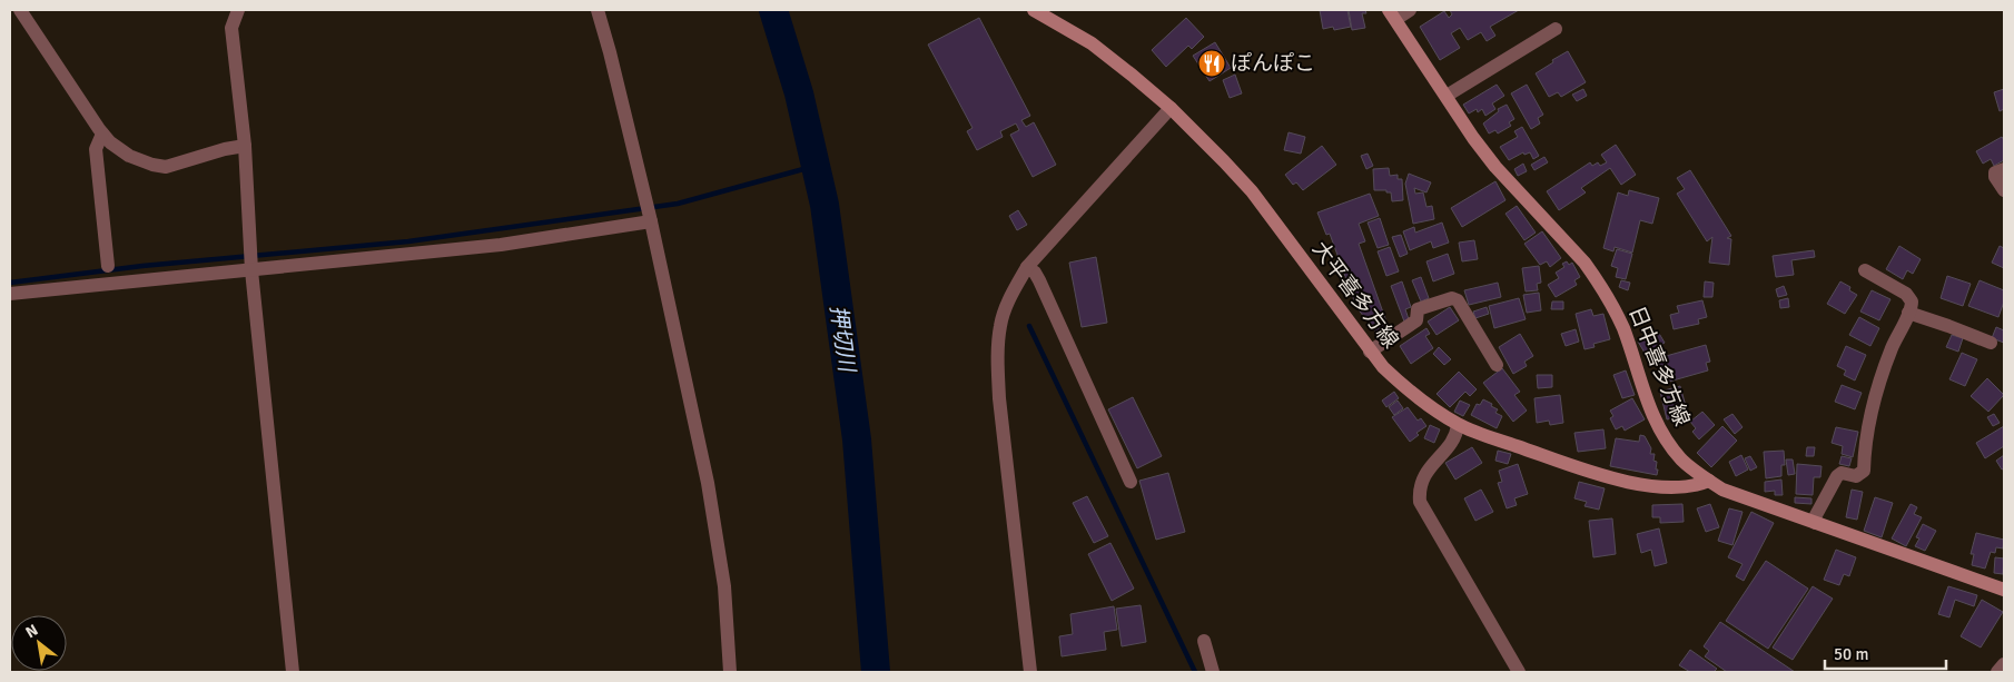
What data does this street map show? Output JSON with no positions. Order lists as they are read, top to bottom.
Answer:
{
  "streets": {
    "main road": ["大平喜多方線", "日中喜多方線"]
  },
  "crossings": [
    ["大平喜多方線", "日中喜多方線"]
  ],
  "water": ["押切川"],
  "places": {
    "restaurant": ["ぽんぽこ"]
  },
  "scale_bar": "50 m",
  "north": "top left"
}
